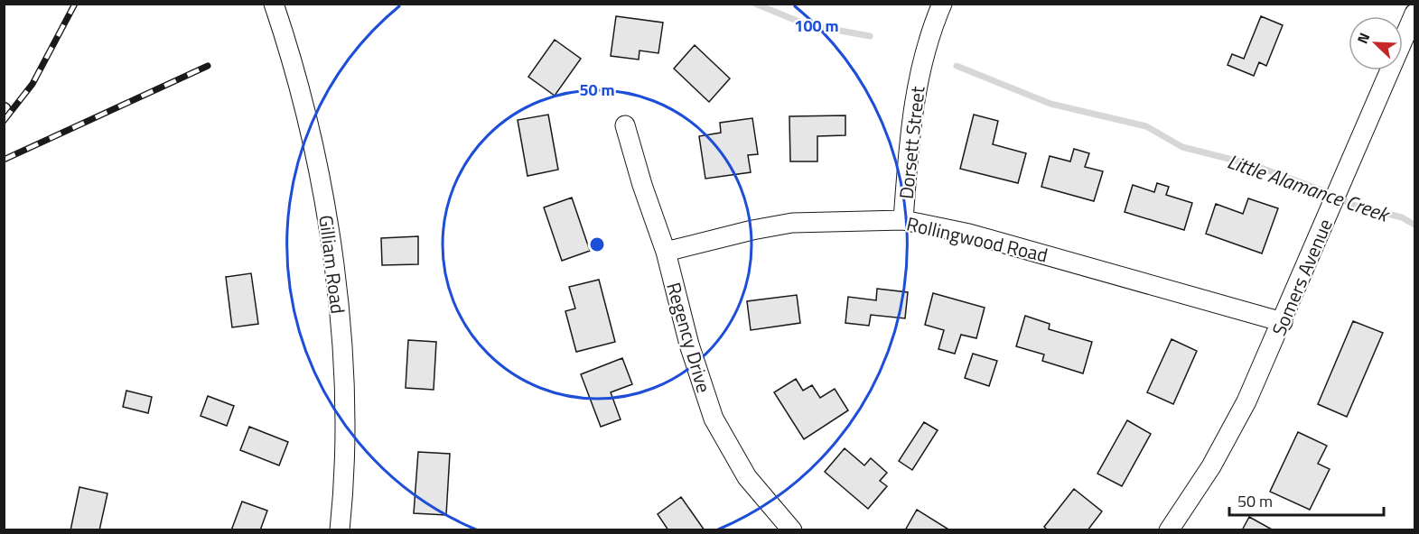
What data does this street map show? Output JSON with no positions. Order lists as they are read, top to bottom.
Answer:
{
  "streets": {
    "street": [
      "Dorsett Street",
      "Rollingwood Road",
      "Gilliam Road",
      "Somers Avenue",
      "Regency Drive"
    ]
  },
  "crossings": [
    ["Dorsett Street", "Rollingwood Road"],
    ["Rollingwood Road", "Somers Avenue"],
    ["Rollingwood Road", "Regency Drive"]
  ],
  "water": ["Little Alamance Creek"],
  "scale_bar": "50 m",
  "north": "top left",
  "rings": ["100 m", "50 m"]
}
